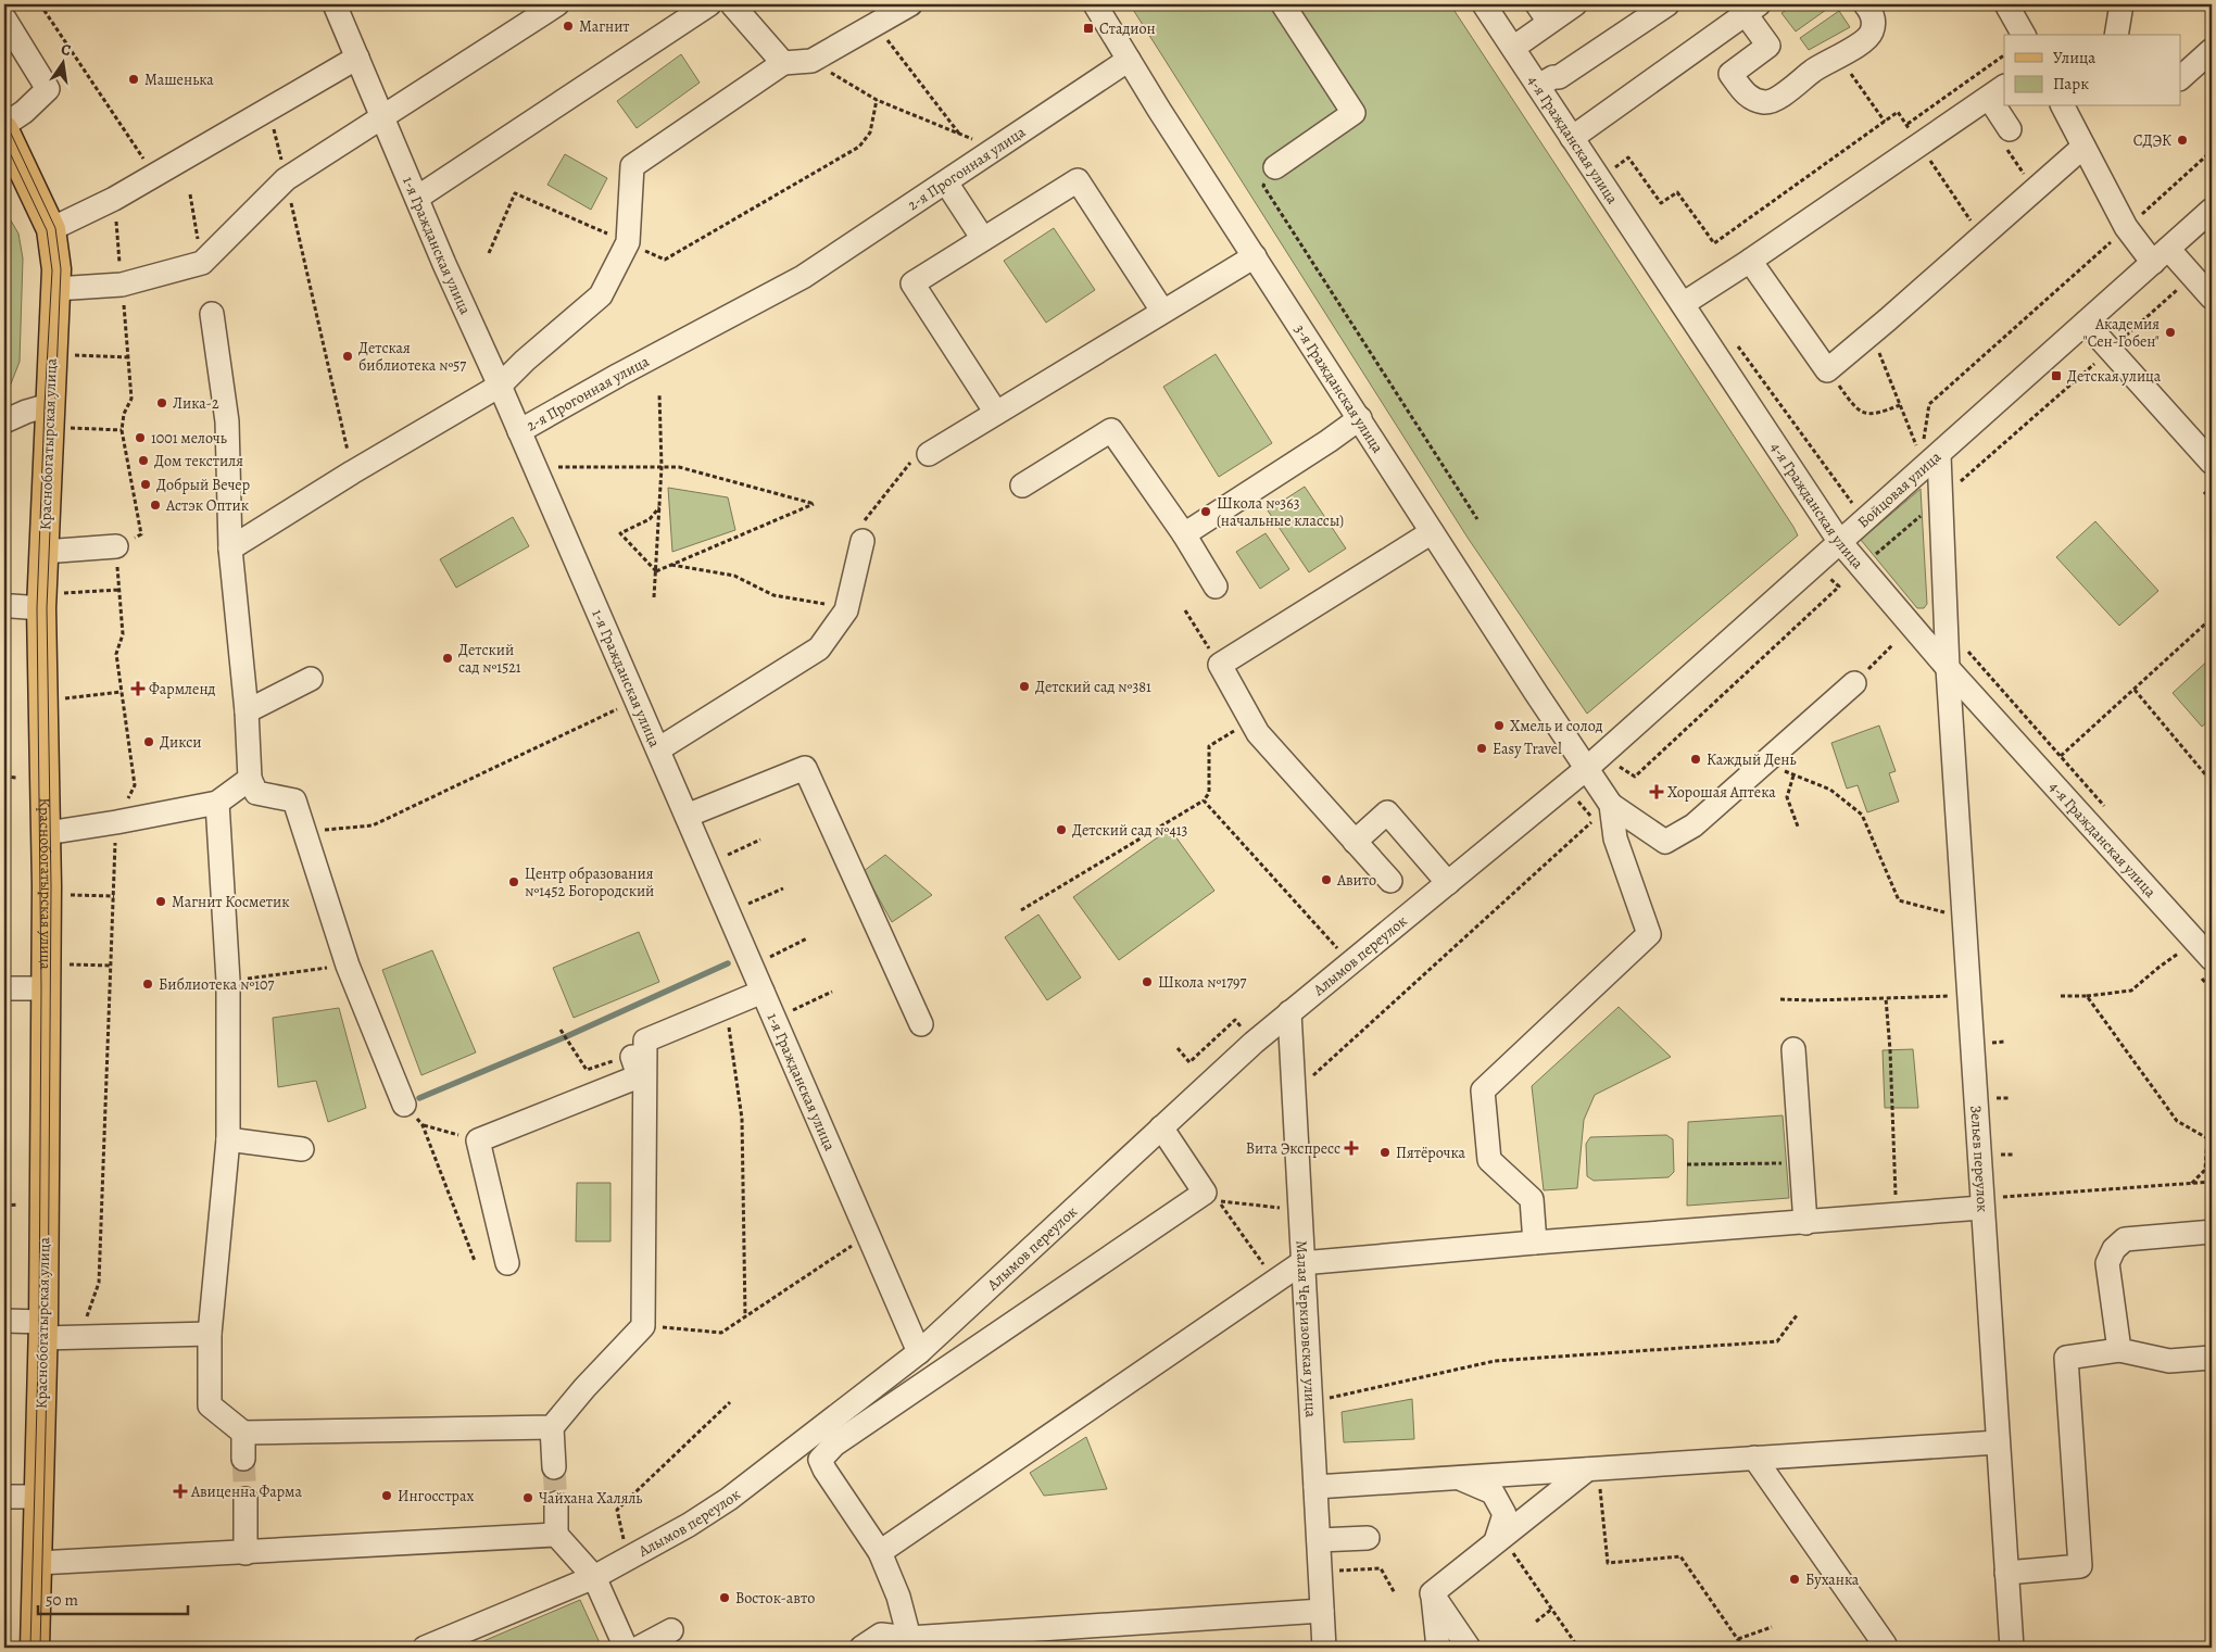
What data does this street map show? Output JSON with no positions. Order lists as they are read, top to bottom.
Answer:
{
  "streets": {
    "main road": ["Краснобогатырская улица"],
    "street": [
      "4-я Гражданская улица",
      "2-я Прогонная улица",
      "1-я Гражданская улица",
      "3-я Гражданская улица",
      "Бойцовая улица",
      "Алымов переулок",
      "Зельев переулок",
      "Малая Черкизовская улица"
    ]
  },
  "crossings": [
    ["4-я Гражданская улица", "Бойцовая улица"],
    ["4-я Гражданская улица", "Зельев переулок"],
    ["2-я Прогонная улица", "1-я Гражданская улица"],
    ["2-я Прогонная улица", "3-я Гражданская улица"],
    ["1-я Гражданская улица", "Алымов переулок"],
    ["3-я Гражданская улица", "Бойцовая улица"],
    ["3-я Гражданская улица", "Алымов переулок"],
    ["Бойцовая улица", "Алымов переулок"],
    ["Бойцовая улица", "Зельев переулок"],
    ["Алымов переулок", "Малая Черкизовская улица"]
  ],
  "places": {
    "other": [
      "Магнит",
      "Машенька",
      "СДЭК",
      "Академия \"Сен-Гобен\"",
      "Детская библиотека №57",
      "Лика-2",
      "1001 мелочь",
      "Дом текстиля",
      "Добрый Вечер",
      "Астэк Оптик",
      "Школа №363 (начальные классы)",
      "Детский сад №1521",
      "Детский сад №381",
      "Хмель и солод",
      "Дикси",
      "Easy Travel",
      "Каждый День",
      "Детский сад №413",
      "Авито",
      "Центр образования №1452 Богородский",
      "Магнит Косметик",
      "Школа №1797",
      "Библиотека №107",
      "Пятёрочка",
      "Ингосстрах",
      "Чайхана Халяль",
      "Буханка",
      "Восток-авто"
    ],
    "transit": ["Стадион", "Детская улица"],
    "health": [
      "Фармленд",
      "Хорошая Аптека",
      "Вита Экспресс",
      "Авиценна Фарма"
    ]
  },
  "legend": ["Улица", "Парк"],
  "scale_bar": "50 m",
  "north": "top"
}
